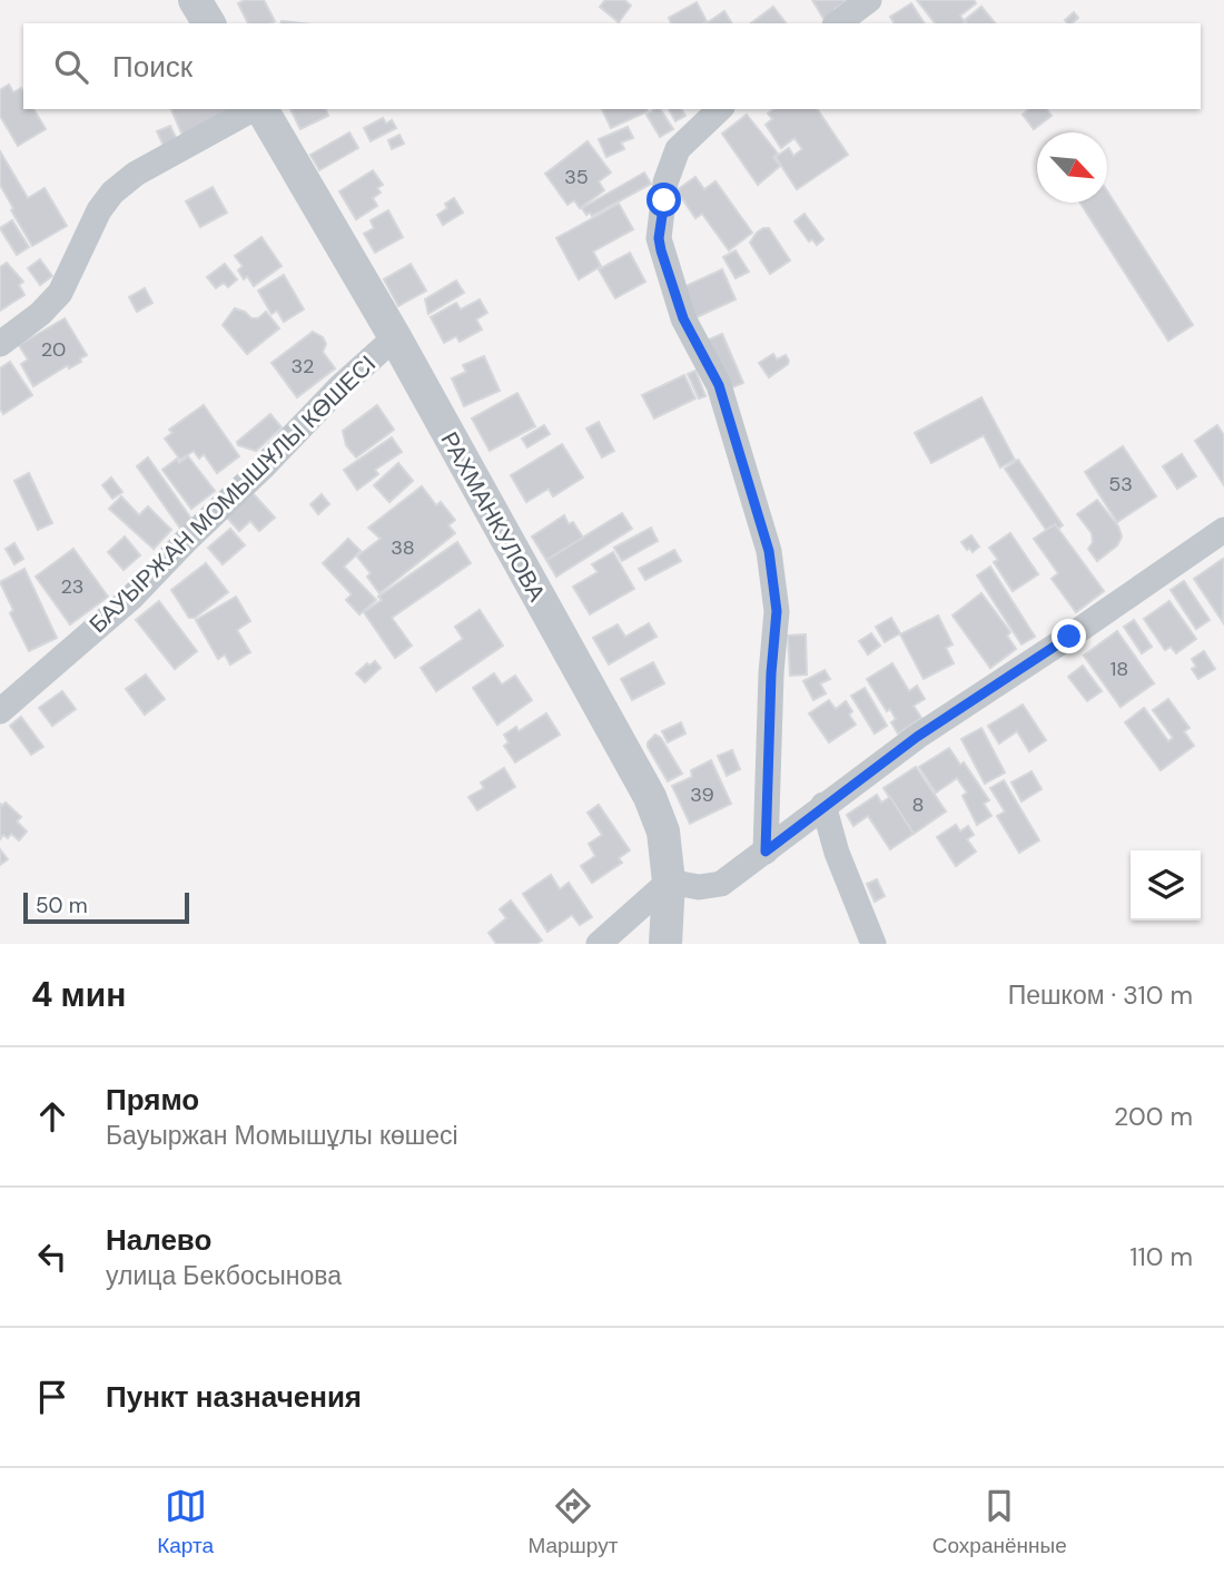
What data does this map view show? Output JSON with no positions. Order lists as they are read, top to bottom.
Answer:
{
  "streets": {
    "street": ["БАУЫРЖАН МОМЫШҰЛЫ КӨШЕСІ", "РАХМАНКУЛОВА"]
  },
  "crossings": [
    ["БАУЫРЖАН МОМЫШҰЛЫ КӨШЕСІ", "РАХМАНКУЛОВА"]
  ],
  "house_numbers": [
    "35",
    "20",
    "32",
    "53",
    "38",
    "23",
    "18",
    "39",
    "8"
  ],
  "scale_bar": "50 m",
  "north": "bottom right",
  "page": {
    "search": "Поиск",
    "scale": "50 m",
    "heading": ["4 мин", "Пешком · 310 m"],
    "list": [
      ["Прямо", "Бауыржан Момышұлы көшесі", "200 m"],
      ["Налево", "улица Бекбосынова", "110 m"],
      "Пункт назначения"
    ],
    "nav": ["Карта", "Маршрут", "Сохранённые"]
  }
}
